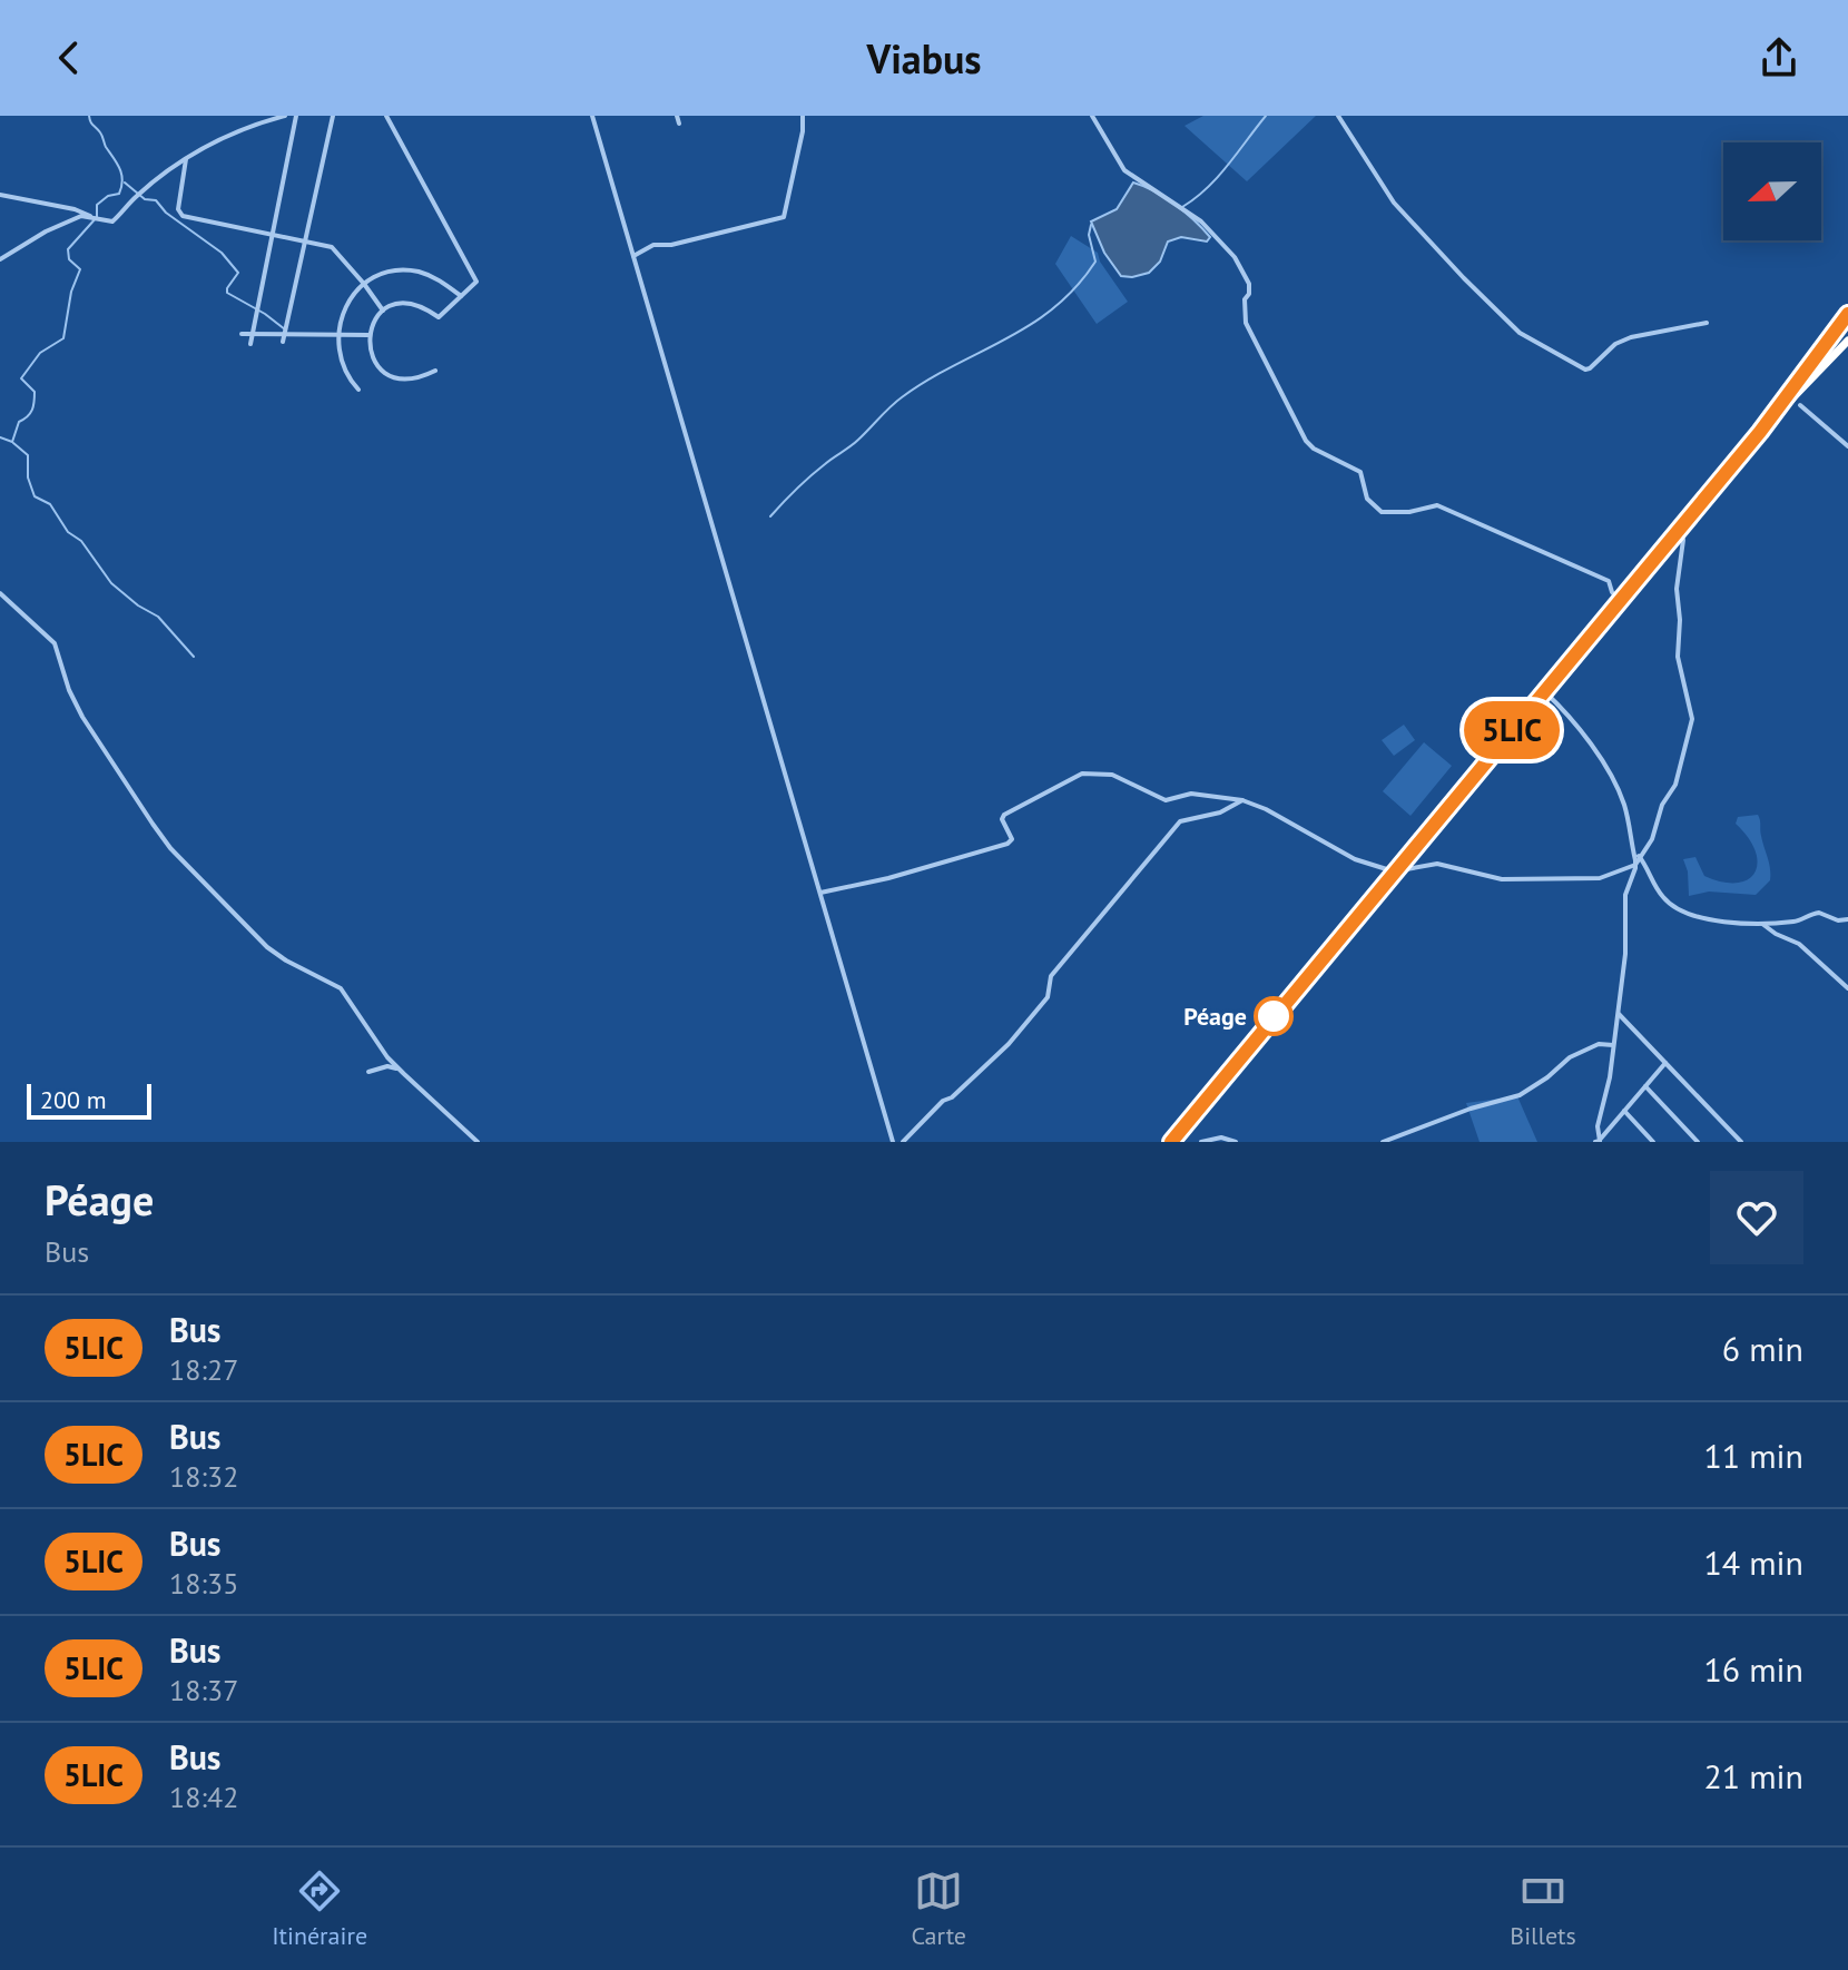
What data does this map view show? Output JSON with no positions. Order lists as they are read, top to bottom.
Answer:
{
  "places": ["Péage"],
  "lines": ["bus line 5LIC"],
  "scale_bar": "200 m",
  "north": "left",
  "page": {
    "header": "Viabus",
    "on_map": "5LIC",
    "scale": "200 m",
    "heading": ["Péage", "Bus"],
    "list": [
      {
        "mark": "5LIC",
        "name": "Bus",
        "note": "18:27",
        "value": "6 min"
      },
      {
        "mark": "5LIC",
        "name": "Bus",
        "note": "18:32",
        "value": "11 min"
      },
      {
        "mark": "5LIC",
        "name": "Bus",
        "note": "18:35",
        "value": "14 min"
      },
      {
        "mark": "5LIC",
        "name": "Bus",
        "note": "18:37",
        "value": "16 min"
      },
      {
        "mark": "5LIC",
        "name": "Bus",
        "note": "18:42",
        "value": "21 min"
      }
    ],
    "tabs": ["Itinéraire", "Carte", "Billets"]
  }
}
